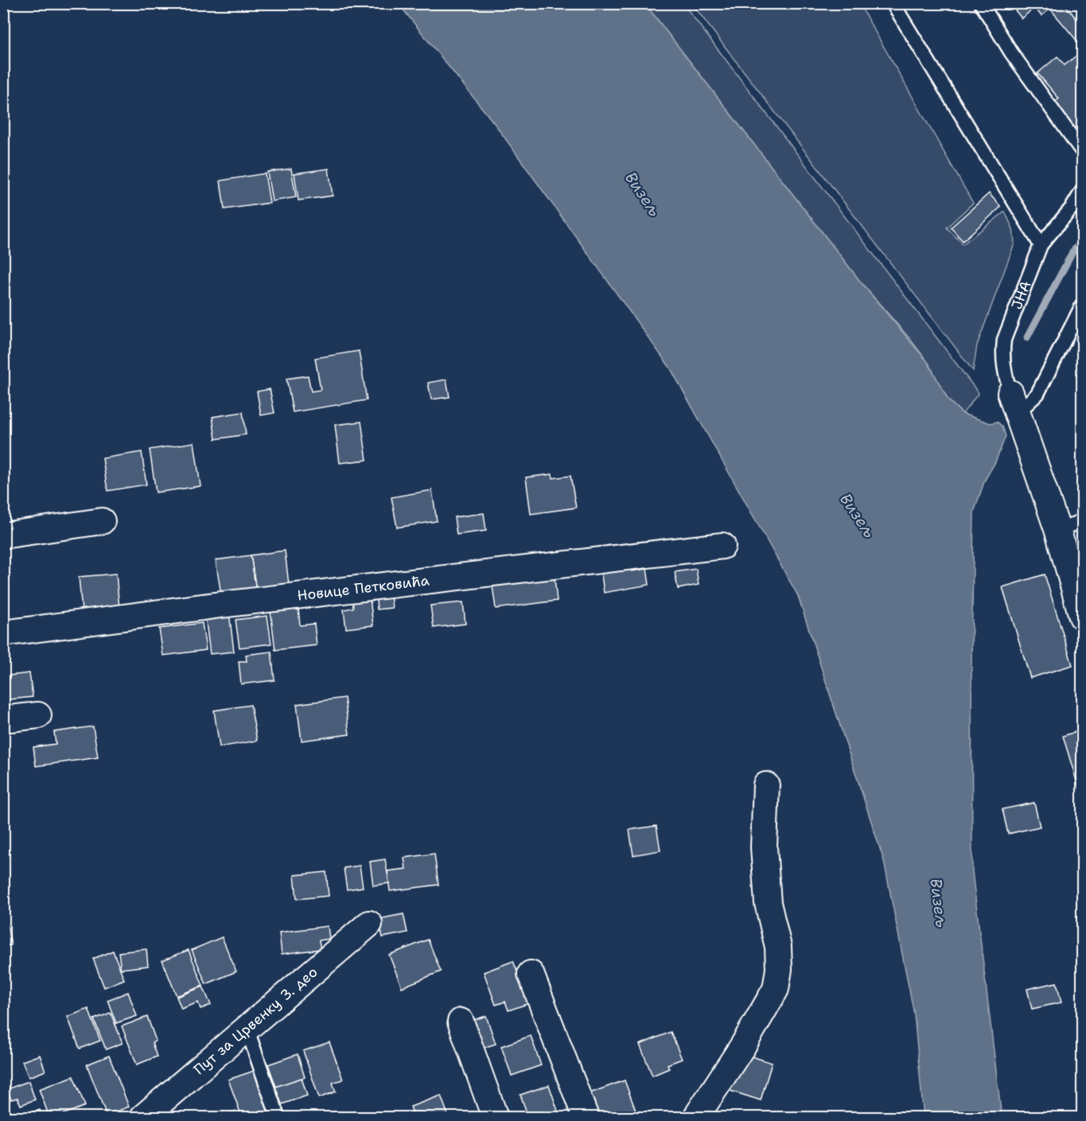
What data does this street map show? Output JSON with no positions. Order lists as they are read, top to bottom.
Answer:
{
  "streets": {
    "street": ["ЈНА", "Новице Петковића", "Пут за Црвенку 3. део"]
  },
  "water": ["Визељ"]
}
